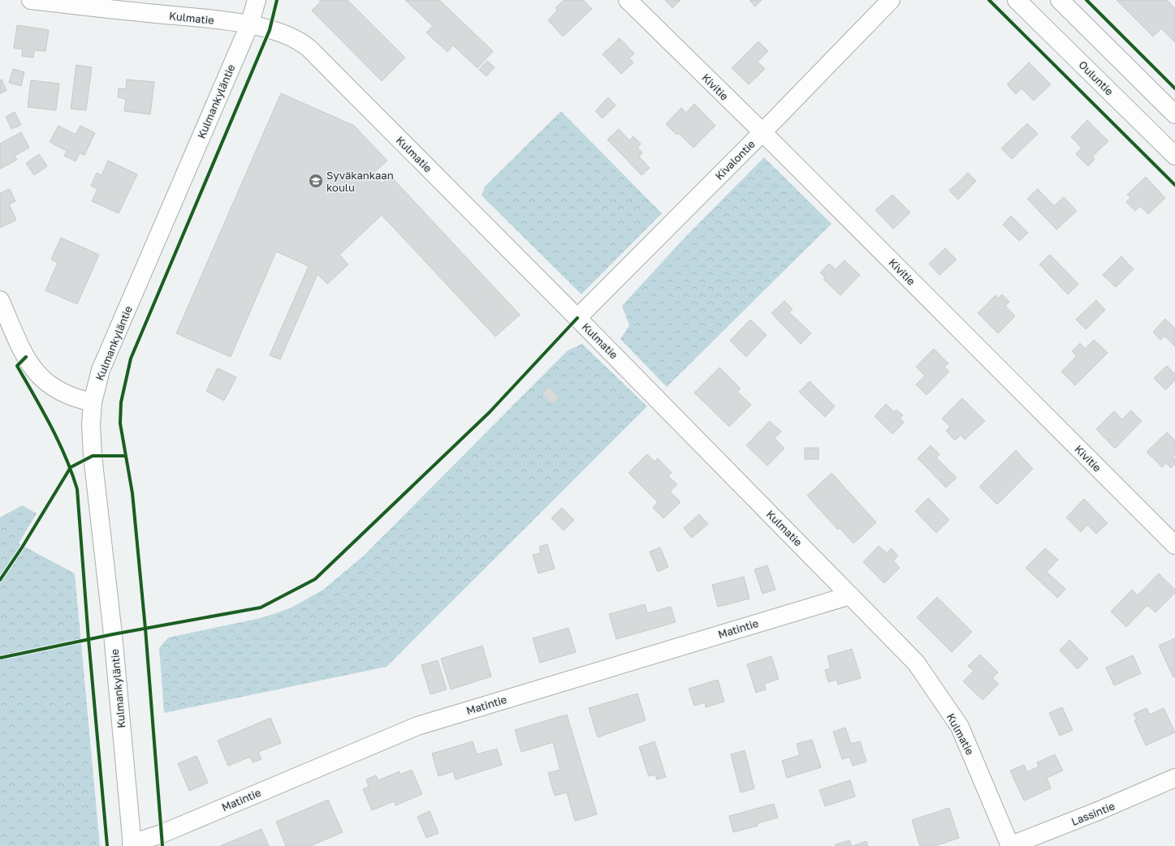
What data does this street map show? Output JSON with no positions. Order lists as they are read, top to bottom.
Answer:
{
  "streets": {
    "street": [
      "Kulmatie",
      "Ouluntie",
      "Kivitie",
      "Kulmankyläntie",
      "Kivalontie",
      "Matintie",
      "Lassintie"
    ]
  },
  "crossings": [
    ["Kulmatie", "Kulmankyläntie"],
    ["Kulmatie", "Kivalontie"],
    ["Kulmatie", "Matintie"],
    ["Kulmatie", "Lassintie"],
    ["Kivitie", "Kivalontie"],
    ["Kulmankyläntie", "Matintie"]
  ],
  "places": {
    "school or university": ["Syväkankaan koulu"]
  }
}
